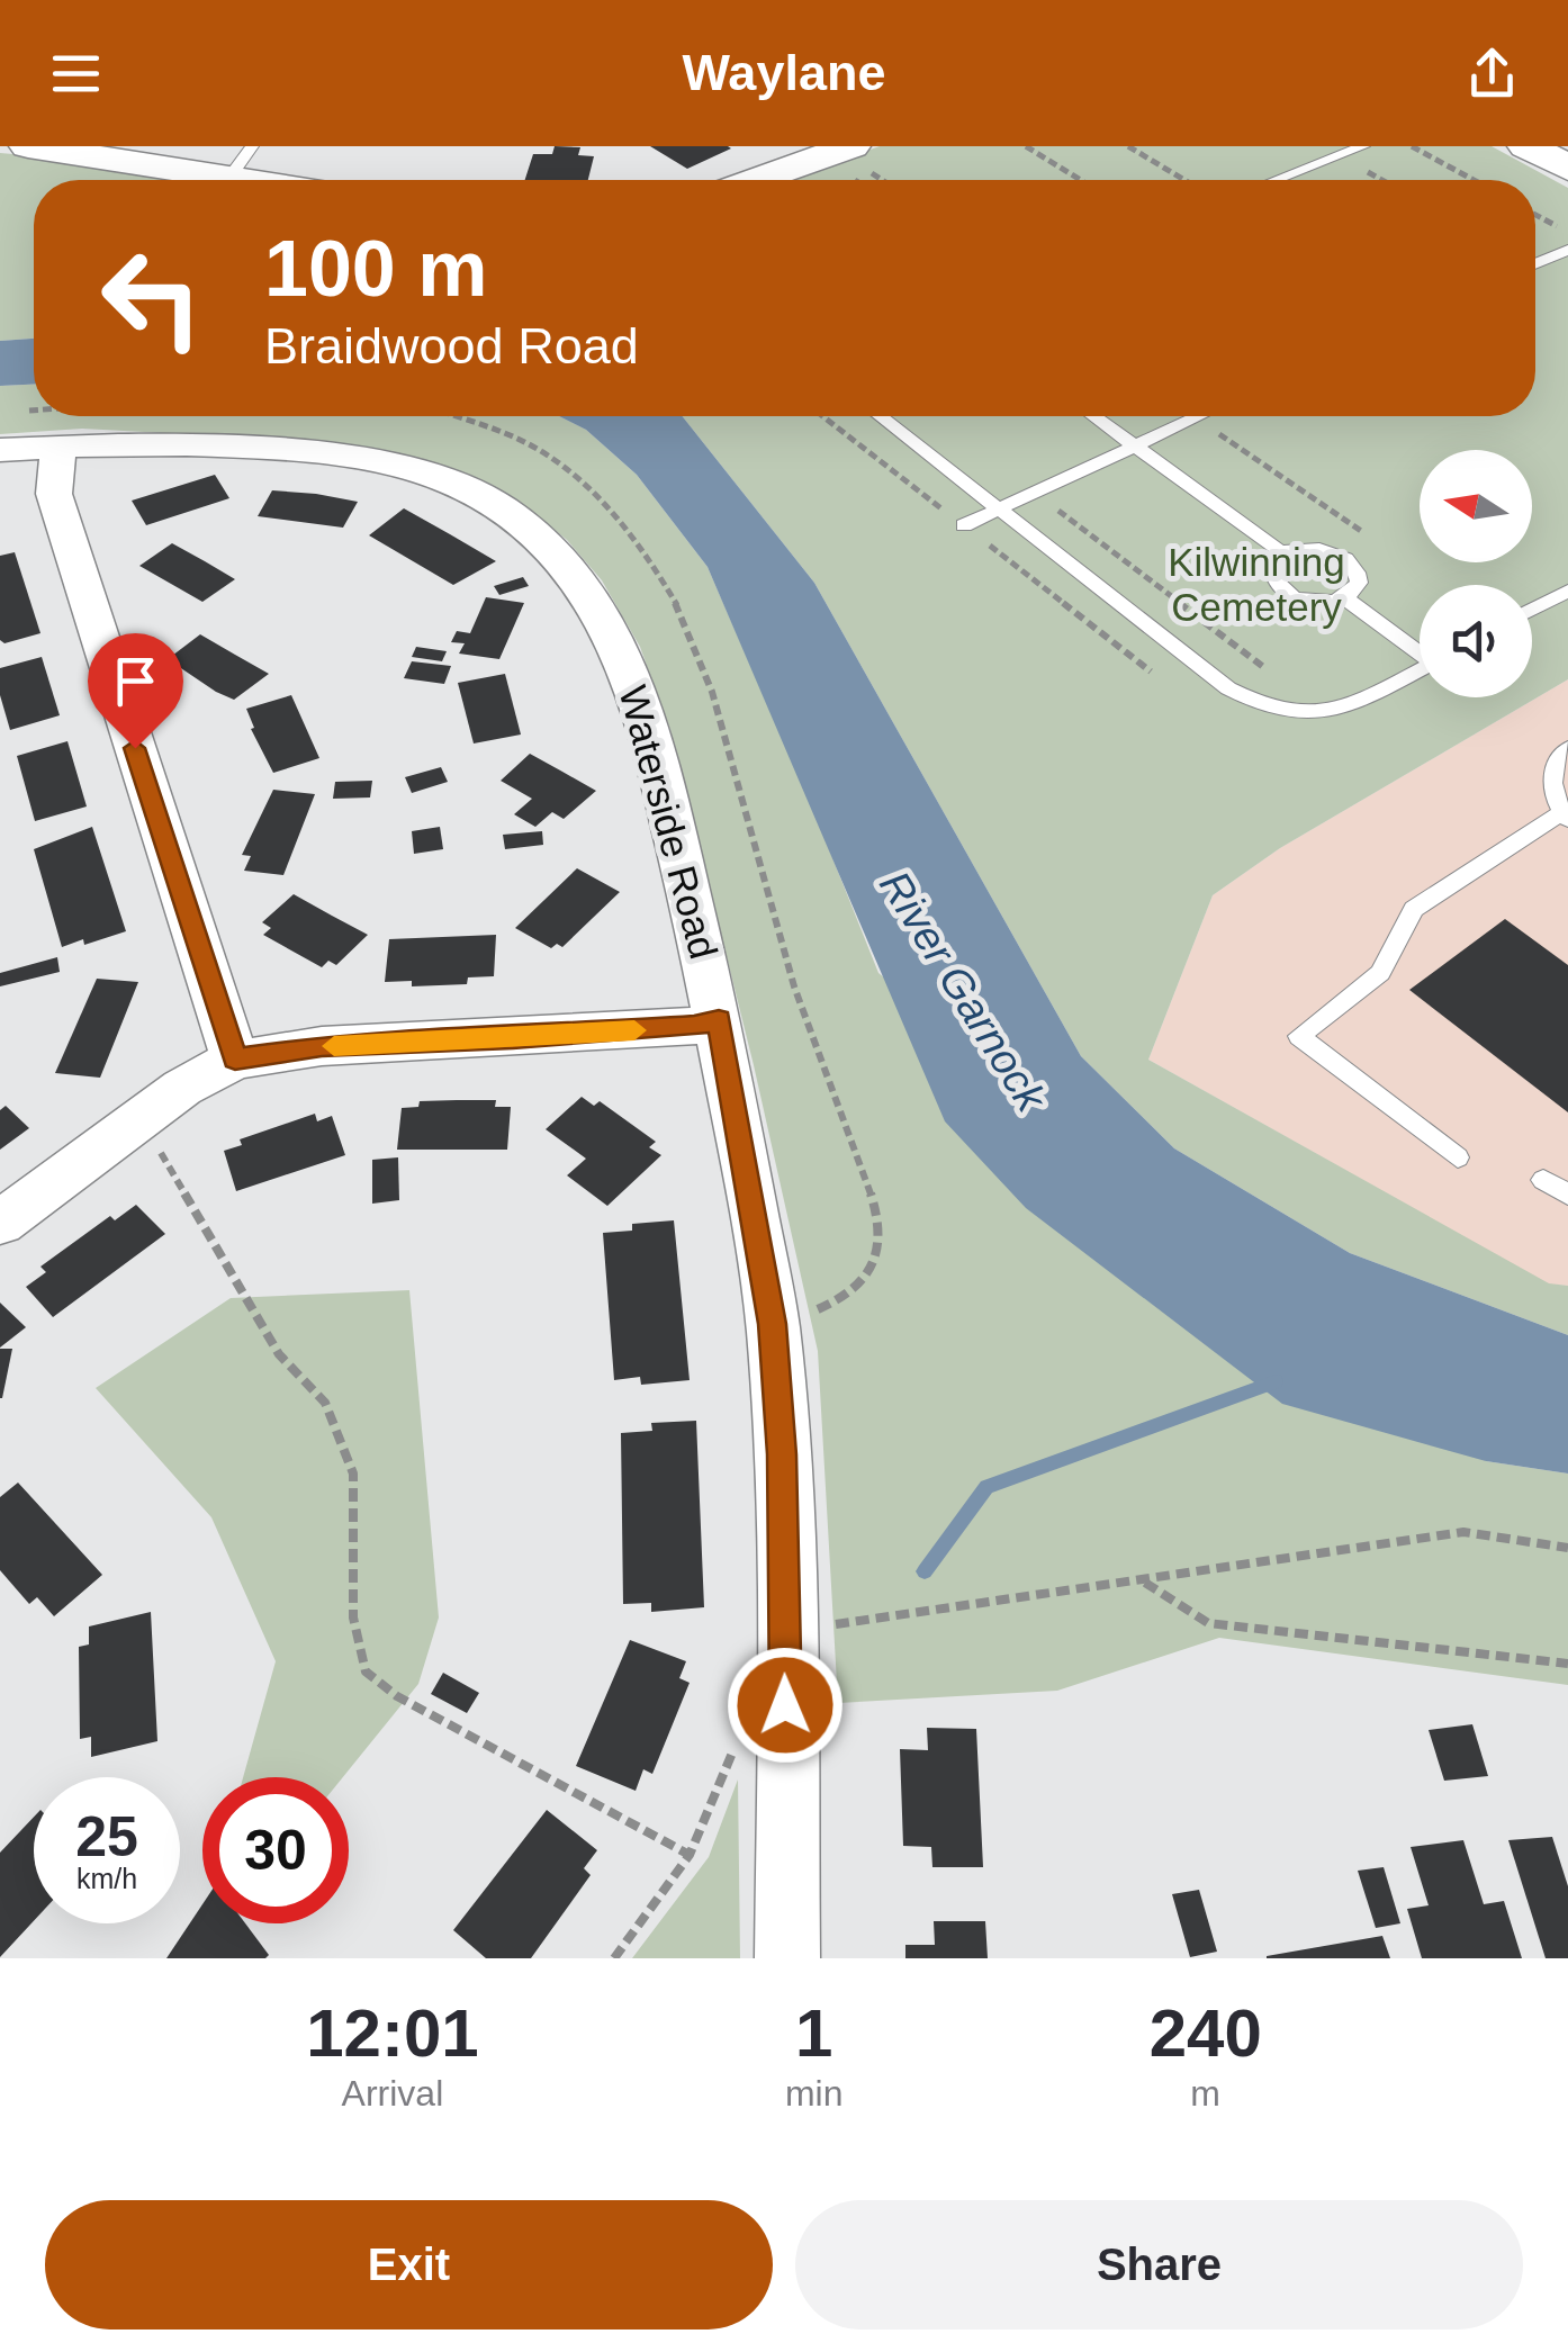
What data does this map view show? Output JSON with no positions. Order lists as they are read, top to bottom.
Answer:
{
  "streets": {
    "street": ["Waterside Road"]
  },
  "water": ["River Garnock"],
  "parks": ["Kilwinning Cemetery"],
  "north": "left",
  "page": {
    "header": "Waylane",
    "turn": ["100 m", "Braidwood Road"],
    "speed": "25 km/h",
    "limit": "30",
    "eta": [
      "12:01",
      "Arrival",
      "1",
      "min",
      "240",
      "m"
    ],
    "buttons": ["Exit", "Share"]
  }
}
